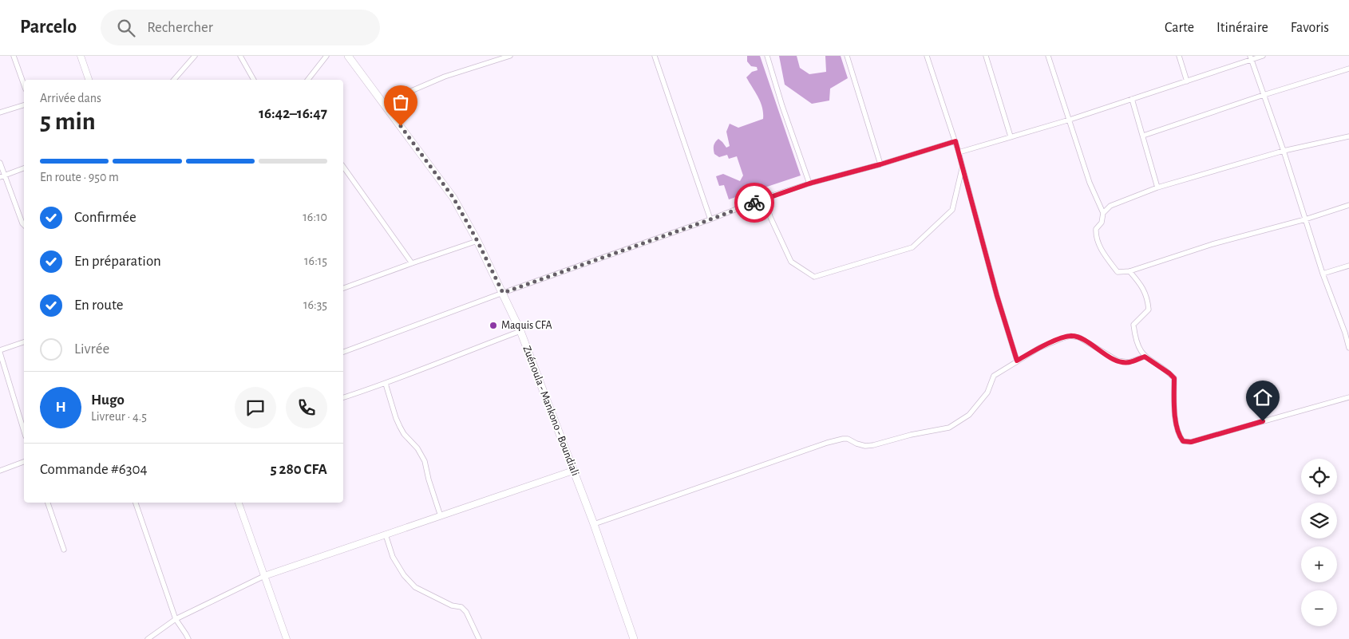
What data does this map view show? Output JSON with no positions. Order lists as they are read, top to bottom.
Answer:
{
  "streets": {
    "main road": ["Zuénoula - Mankono - Boundiali"]
  },
  "places": ["Maquis CFA"],
  "page": {
    "header": "Parcelo",
    "search": "Rechercher",
    "nav": ["Carte", "Itinéraire", "Favoris"],
    "heading": ["5 min", "Arrivée dans", "16:42–16:47"],
    "panel": [
      "Hugo",
      "Livreur · 4.5",
      "Commande #6304",
      "5 280 CFA"
    ],
    "bar": "En route · 950 m",
    "list": [
      ["Confirmée", "16:10"],
      ["En préparation", "16:15"],
      ["En route", "16:35"],
      "Livrée"
    ],
    "round": "H",
    "map_buttons": ["+", "−"]
  }
}
